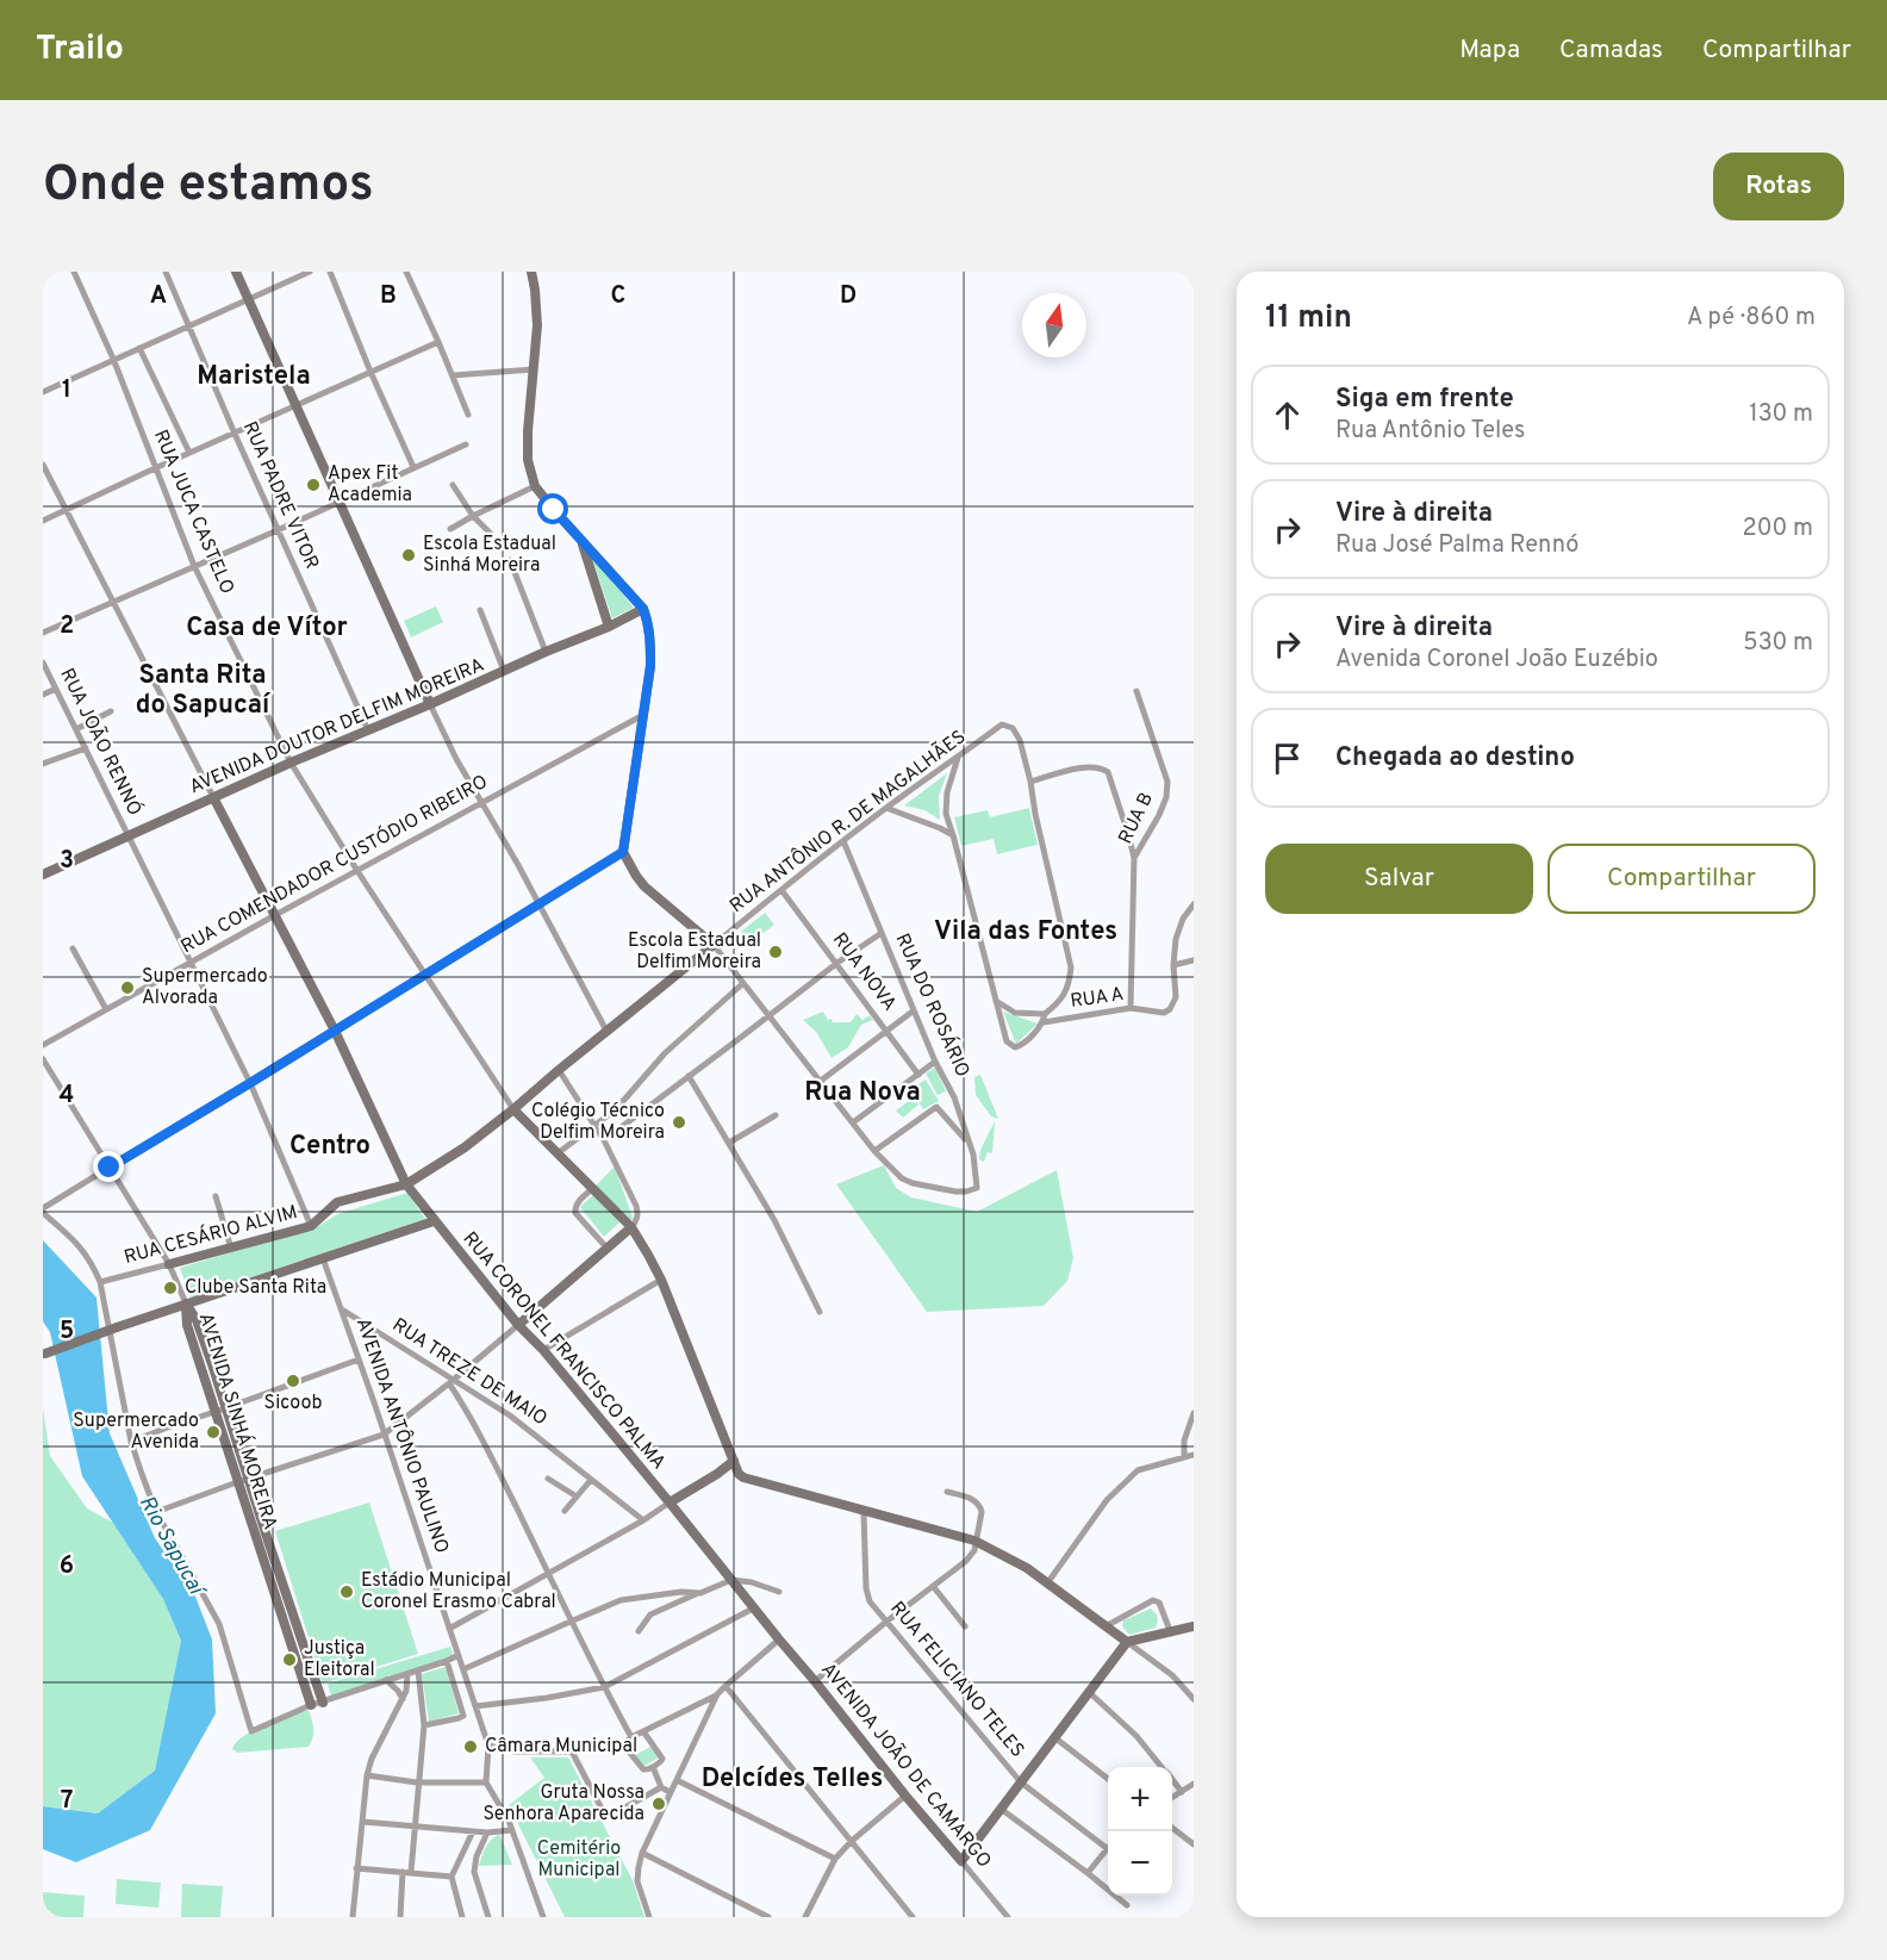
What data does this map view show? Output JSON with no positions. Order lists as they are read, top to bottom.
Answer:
{
  "streets": {
    "main road": [
      "AVENIDA DOUTOR DELFIM MOREIRA",
      "RUA CESÁRIO ALVIM",
      "RUA CORONEL FRANCISCO PALMA",
      "AVENIDA SINHÁ MOREIRA",
      "AVENIDA JOÃO DE CAMARGO"
    ],
    "street": [
      "RUA PADRE VITOR",
      "RUA JUCA CASTELO",
      "RUA JOÃO RENNÓ",
      "RUA B",
      "RUA ANTÔNIO R. DE MAGALHÃES",
      "RUA COMENDADOR CUSTÓDIO RIBEIRO",
      "RUA NOVA",
      "RUA A",
      "RUA DO ROSÁRIO",
      "RUA TREZE DE MAIO",
      "AVENIDA ANTÔNIO PAULINO",
      "RUA FELICIANO TELES"
    ]
  },
  "crossings": [
    ["RUA PADRE VITOR", "AVENIDA DOUTOR DELFIM MOREIRA"],
    ["RUA JUCA CASTELO", "AVENIDA DOUTOR DELFIM MOREIRA"],
    ["RUA JUCA CASTELO", "RUA COMENDADOR CUSTÓDIO RIBEIRO"],
    ["RUA JUCA CASTELO", "RUA CESÁRIO ALVIM"],
    ["AVENIDA DOUTOR DELFIM MOREIRA", "RUA JOÃO RENNÓ"],
    ["AVENIDA DOUTOR DELFIM MOREIRA", "RUA CORONEL FRANCISCO PALMA"],
    ["RUA JOÃO RENNÓ", "RUA COMENDADOR CUSTÓDIO RIBEIRO"],
    ["RUA JOÃO RENNÓ", "RUA CESÁRIO ALVIM"],
    ["RUA B", "RUA A"],
    ["RUA ANTÔNIO R. DE MAGALHÃES", "RUA NOVA"],
    ["RUA ANTÔNIO R. DE MAGALHÃES", "RUA DO ROSÁRIO"],
    ["RUA ANTÔNIO R. DE MAGALHÃES", "RUA CESÁRIO ALVIM"],
    ["RUA COMENDADOR CUSTÓDIO RIBEIRO", "RUA CORONEL FRANCISCO PALMA"],
    ["RUA CESÁRIO ALVIM", "RUA CORONEL FRANCISCO PALMA"],
    ["RUA CORONEL FRANCISCO PALMA", "AVENIDA JOÃO DE CAMARGO"],
    ["RUA TREZE DE MAIO", "AVENIDA ANTÔNIO PAULINO"]
  ],
  "districts": [
    "Maristela",
    "Casa de Vítor",
    "Santa Rita do Sapucaí",
    "Vila das Fontes",
    "Rua Nova",
    "Centro",
    "Delcídes Telles"
  ],
  "water": ["Rio Sapucaí"],
  "parks": ["Cemitério Municipal"],
  "places": [
    "Apex Fit Academia",
    "Escola Estadual Sinhá Moreira",
    "Escola Estadual Delfim Moreira",
    "Supermercado Alvorada",
    "Colégio Técnico Delfim Moreira",
    "Clube Santa Rita",
    "Sicoob",
    "Supermercado Avenida",
    "Estádio Municipal Coronel Erasmo Cabral",
    "Justiça Eleitoral",
    "Câmara Municipal",
    "Gruta Nossa Senhora Aparecida"
  ],
  "north": "top",
  "page": {
    "header": "Trailo",
    "nav": ["Mapa", "Camadas", "Compartilhar"],
    "buttons": [
      "Rotas",
      ["Salvar", "Compartilhar"]
    ],
    "title": "Onde estamos",
    "heading": ["11 min", "A pé · 860 m"],
    "list": [
      ["Siga em frente", "Rua Antônio Teles", "130 m"],
      ["Vire à direita", "Rua José Palma Rennó", "200 m"],
      ["Vire à direita", "Avenida Coronel João Euzébio", "530 m"],
      "Chegada ao destino"
    ],
    "map_buttons": ["+", "−"]
  },
  "grid": {
    "columns": [
      "A",
      "B",
      "C",
      "D"
    ],
    "rows": [
      "1",
      "2",
      "3",
      "4",
      "5",
      "6",
      "7"
    ]
  }
}
